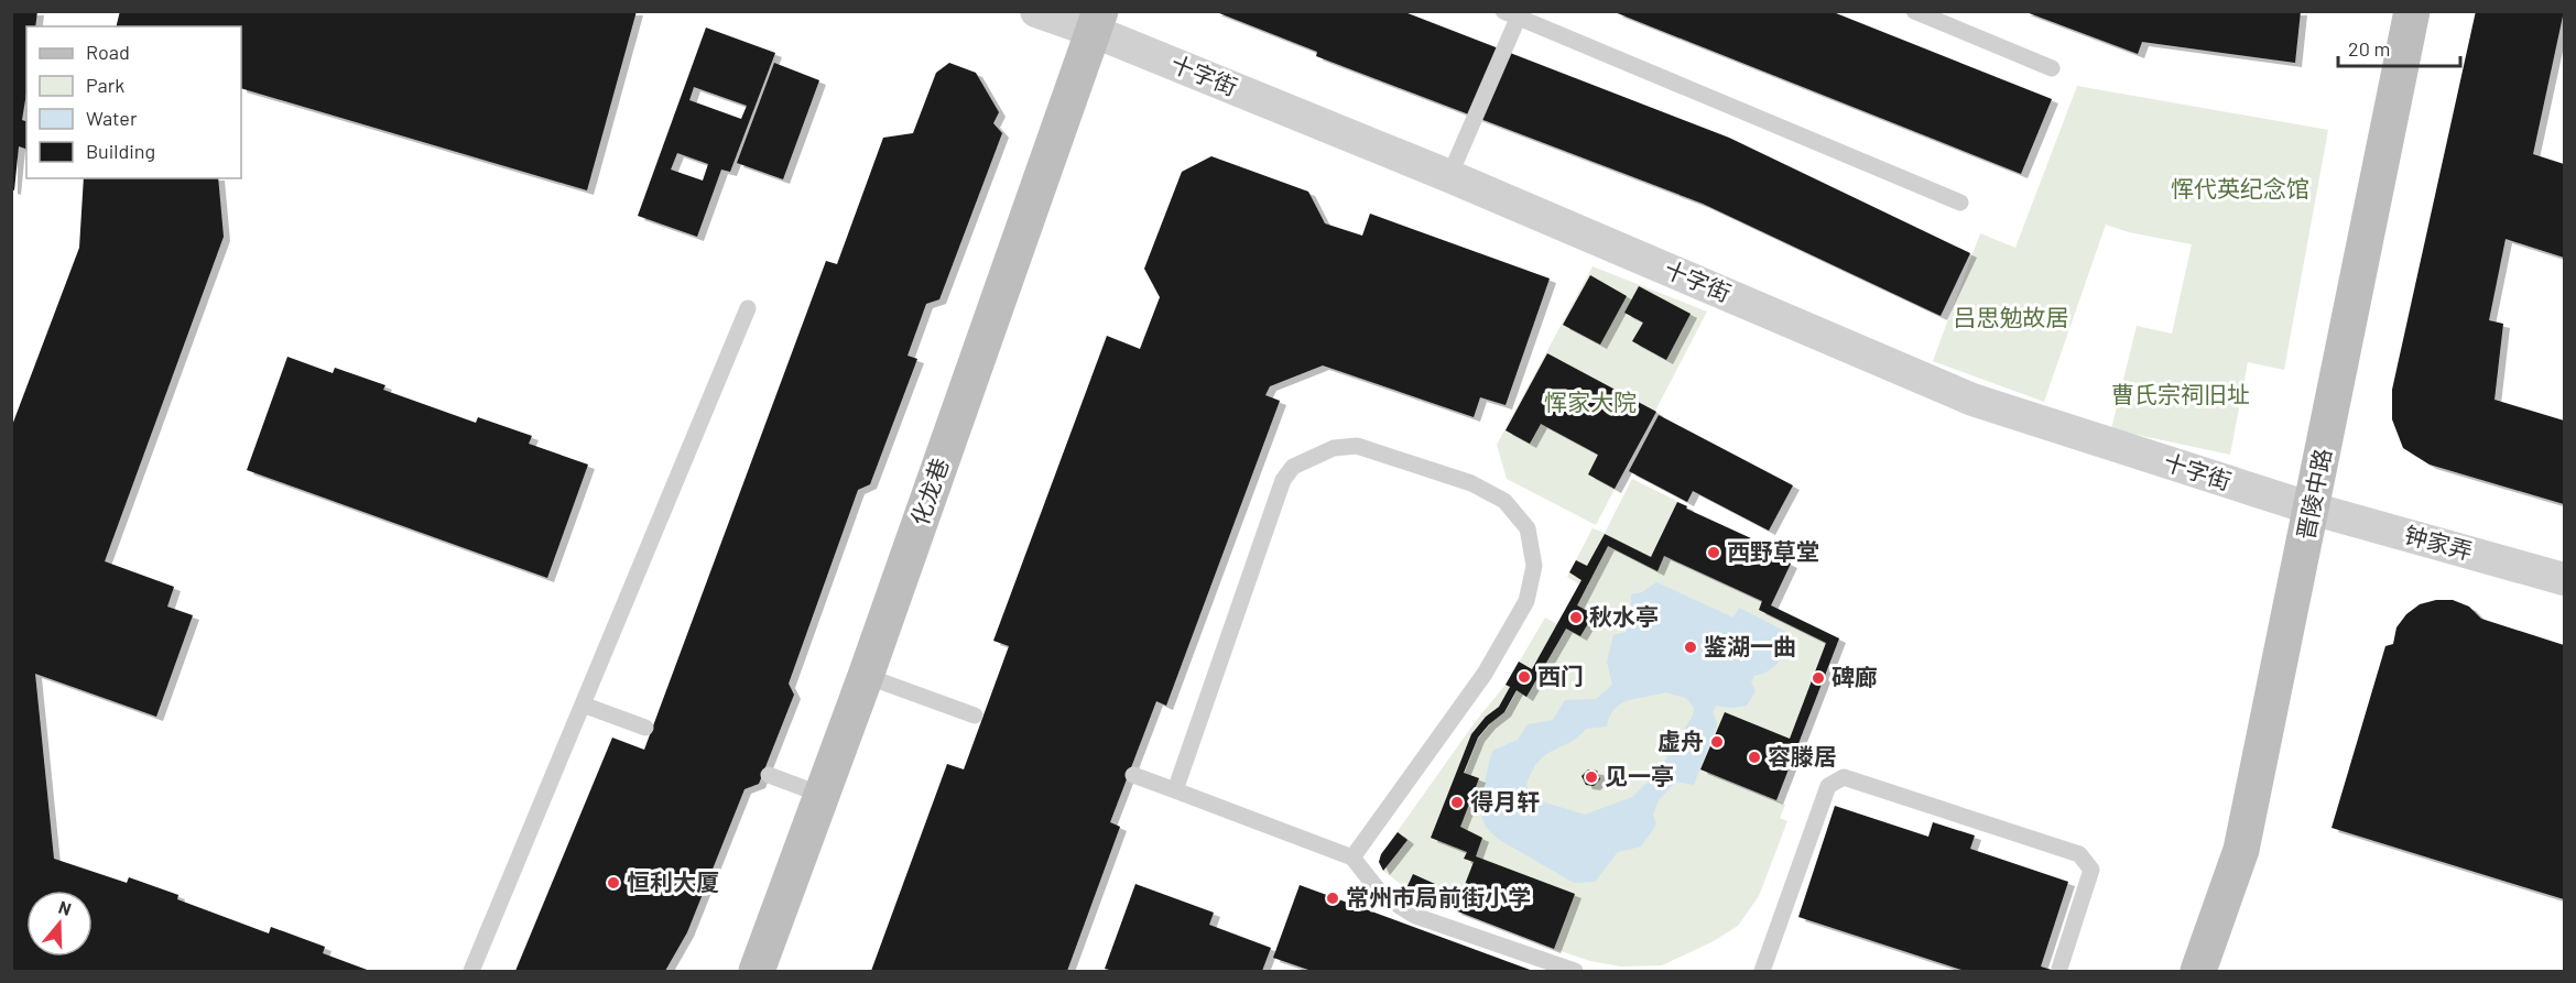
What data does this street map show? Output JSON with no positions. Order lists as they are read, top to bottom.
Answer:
{
  "streets": {
    "street": [
      "十字街",
      "化龙巷",
      "晋陵中路",
      "钟家弄"
    ]
  },
  "crossings": [
    ["十字街", "化龙巷"],
    ["十字街", "晋陵中路"],
    ["十字街", "钟家弄"],
    ["晋陵中路", "钟家弄"]
  ],
  "parks": [
    "恽代英纪念馆",
    "吕思勉故居",
    "曹氏宗祠旧址",
    "恽家大院"
  ],
  "places": [
    "西野草堂",
    "秋水亭",
    "鉴湖一曲",
    "西门",
    "碑廊",
    "虚舟",
    "容滕居",
    "见一亭",
    "得月轩",
    "恒利大厦",
    "常州市局前街小学"
  ],
  "legend": [
    "Road",
    "Park",
    "Water",
    "Building"
  ],
  "scale_bar": "20 m",
  "north": "top"
}
